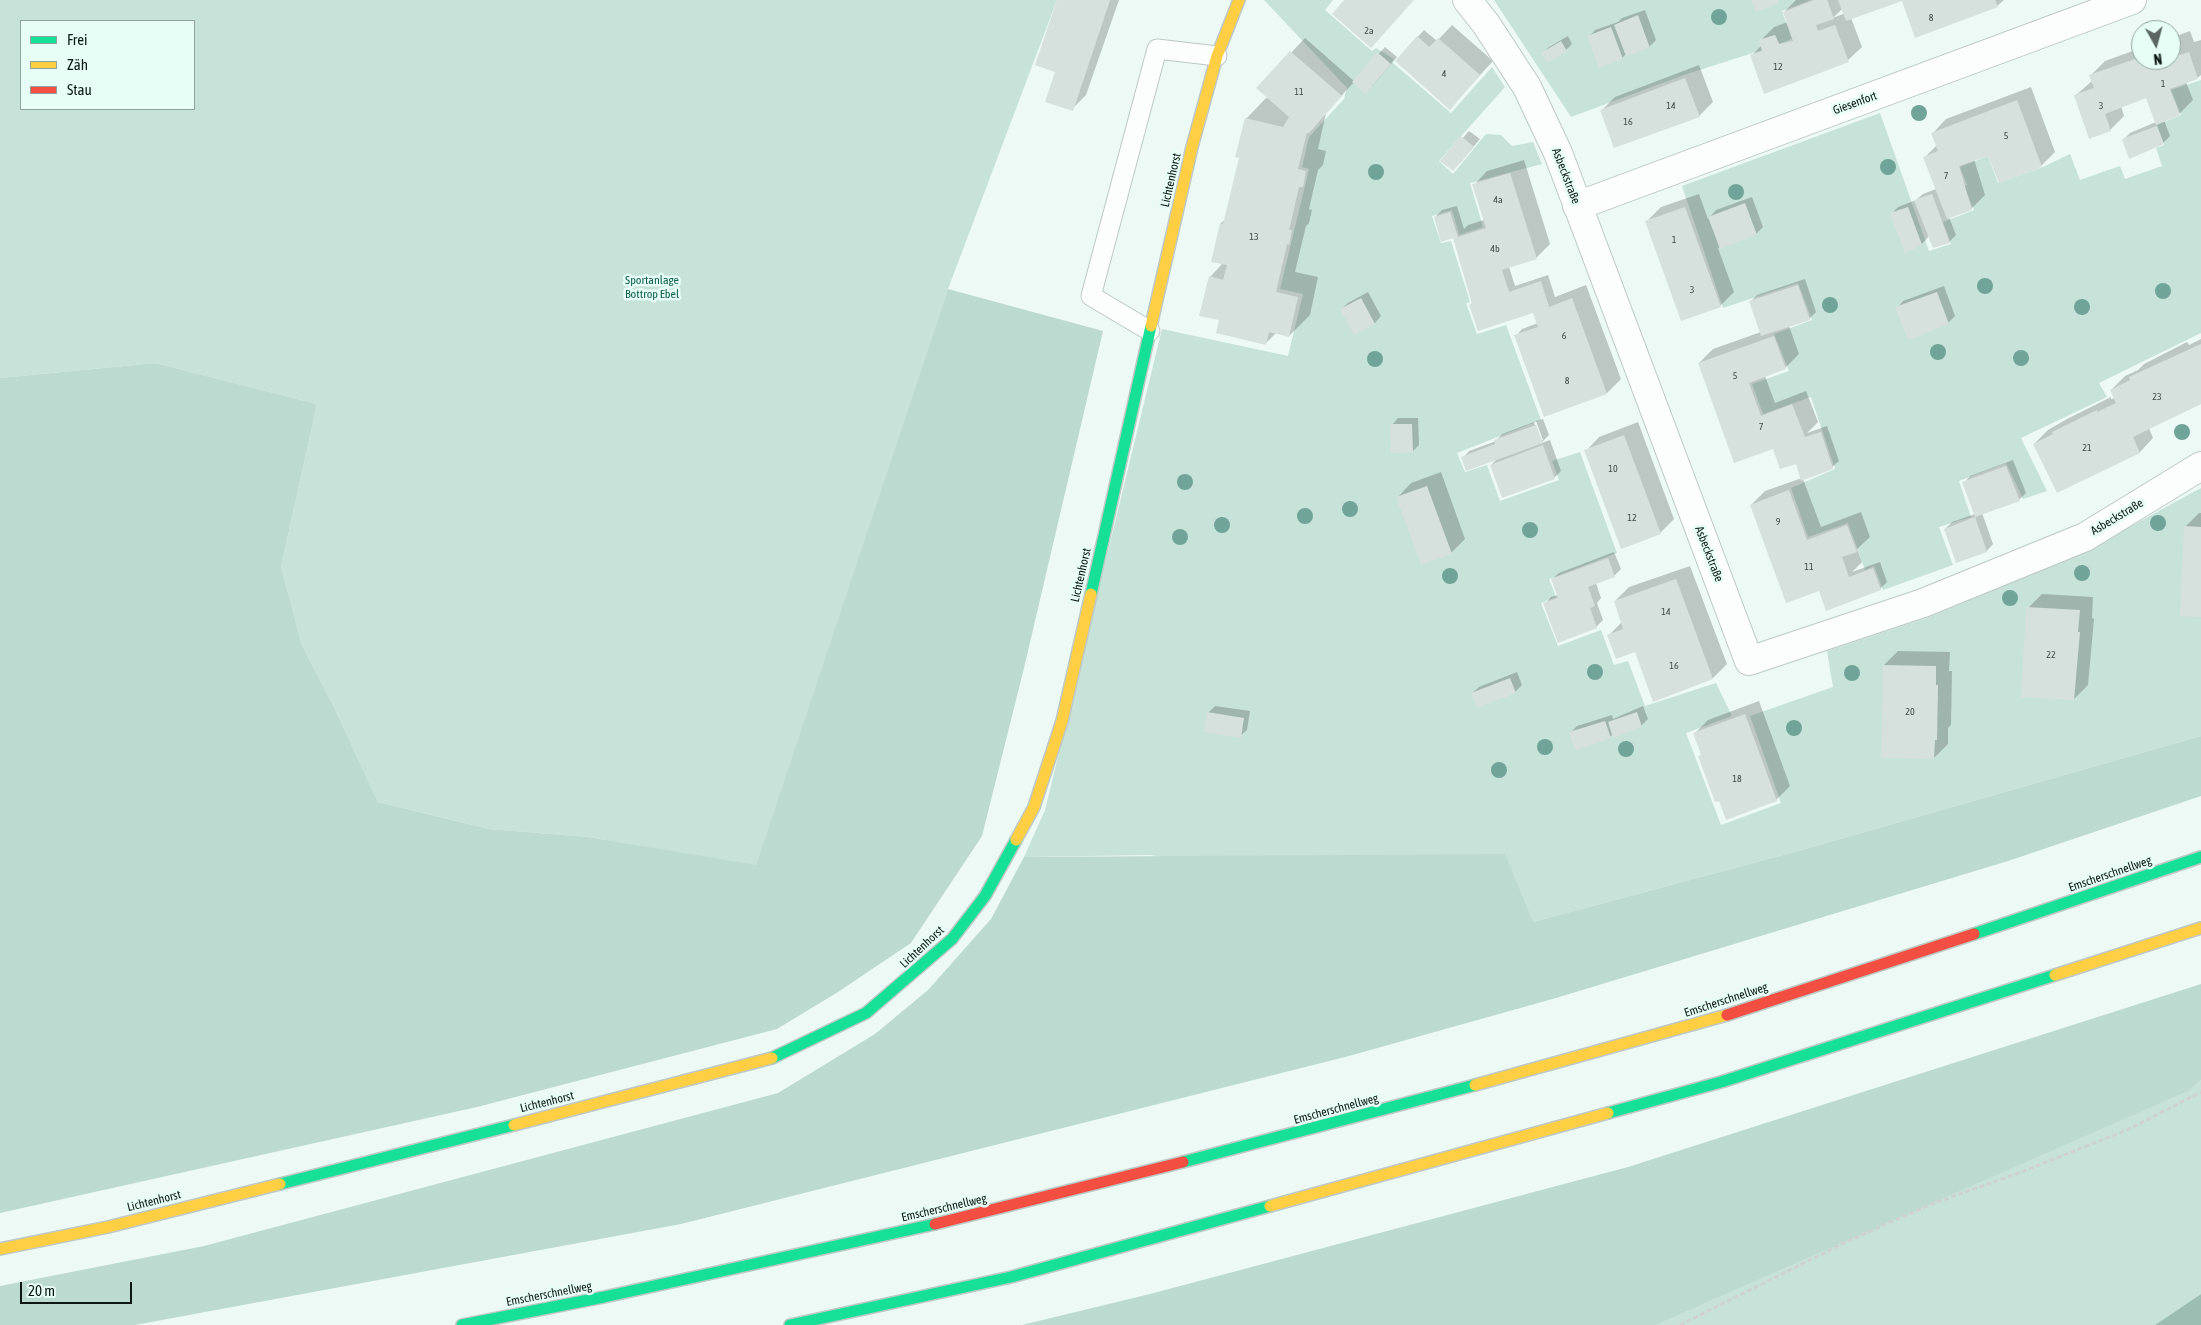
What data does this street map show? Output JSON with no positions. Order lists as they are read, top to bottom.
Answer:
{
  "streets": {
    "main road": ["Lichtenhorst", "Emscherschnellweg"],
    "street": ["Giesenfort", "Asbeckstraße"]
  },
  "crossings": [
    ["Giesenfort", "Asbeckstraße"]
  ],
  "parks": ["Sportanlage Bottrop Ebel"],
  "house_numbers": [
    "8",
    "2a",
    "12",
    "4",
    "1",
    "11",
    "14",
    "3",
    "16",
    "5",
    "7",
    "4a",
    "13",
    "1",
    "4b",
    "3",
    "6",
    "5",
    "8",
    "23",
    "7",
    "21",
    "10",
    "12",
    "9",
    "11",
    "14",
    "22",
    "16",
    "20",
    "18"
  ],
  "legend": ["Frei", "Zäh", "Stau"],
  "scale_bar": "20 m",
  "north": "bottom"
}
